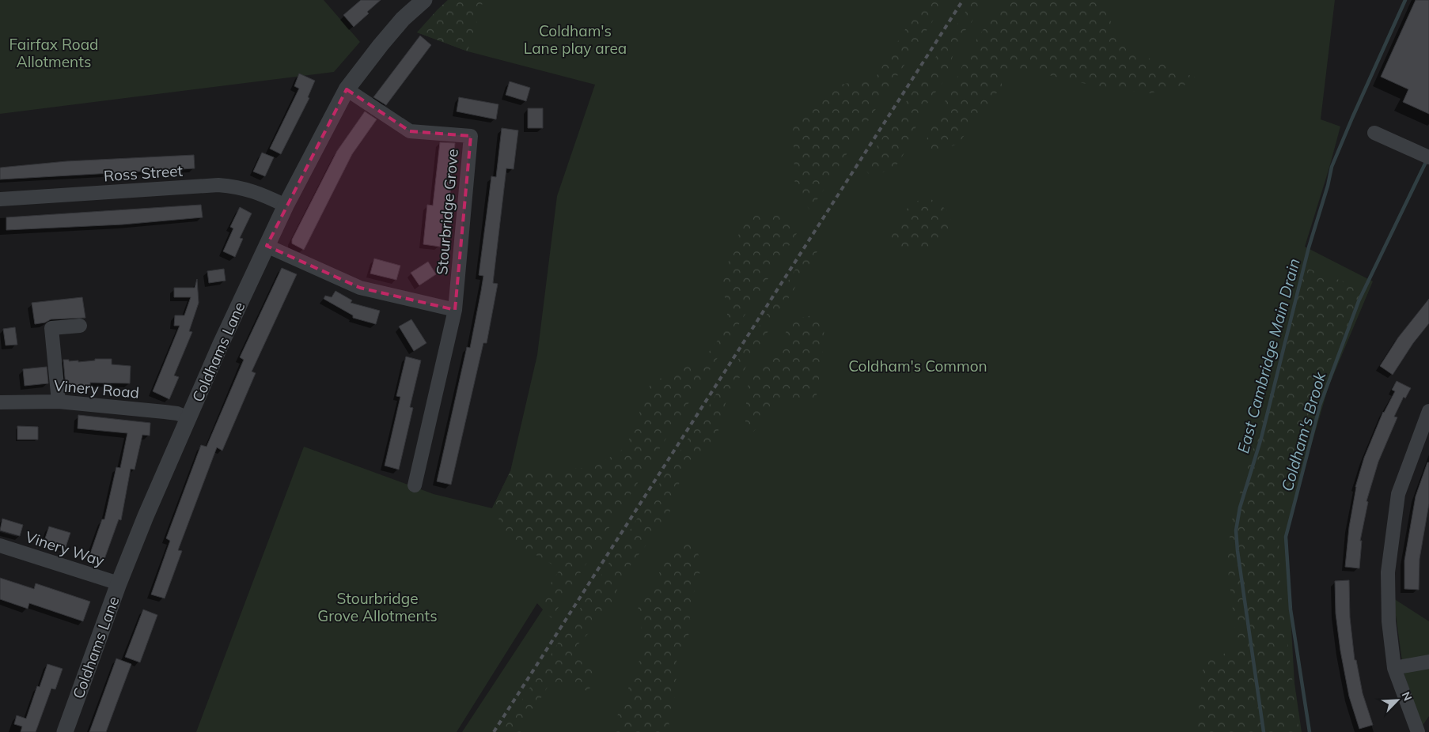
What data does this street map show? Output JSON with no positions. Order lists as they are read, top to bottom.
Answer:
{
  "streets": {
    "street": [
      "Ross Street",
      "Stourbridge Grove",
      "Coldhams Lane",
      "Vinery Road",
      "Vinery Way"
    ]
  },
  "crossings": [
    ["Ross Street", "Coldhams Lane"],
    ["Stourbridge Grove", "Coldhams Lane"],
    ["Coldhams Lane", "Vinery Road"],
    ["Coldhams Lane", "Vinery Way"]
  ],
  "water": ["East Cambridge Main Drain", "Coldham's Brook"],
  "parks": [
    "Coldham's Lane play area",
    "Fairfax Road Allotments",
    "Coldham's Common",
    "Stourbridge Grove Allotments"
  ],
  "north": "top right"
}
